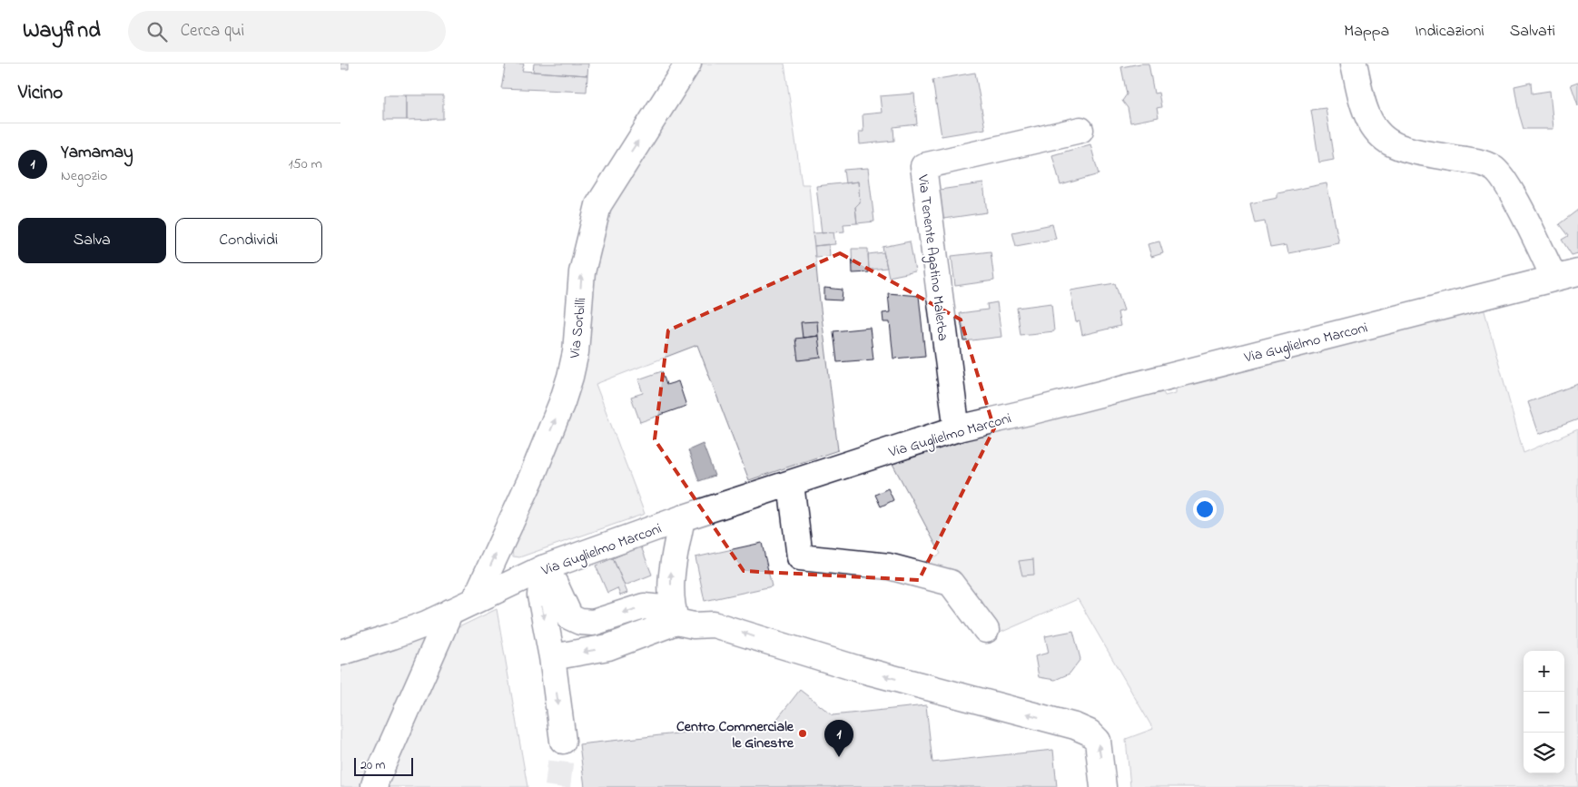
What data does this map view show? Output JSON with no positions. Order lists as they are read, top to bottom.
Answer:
{
  "streets": {
    "street": ["Via Tenente Agatino Malerba", "Via Sorbilli", "Via Guglielmo Marconi"]
  },
  "crossings": [
    ["Via Tenente Agatino Malerba", "Via Guglielmo Marconi"],
    ["Via Sorbilli", "Via Guglielmo Marconi"]
  ],
  "one_way": ["Via Sorbilli"],
  "places": ["Centro Commerciale le Ginestre"],
  "scale_bar": "20 m",
  "page": {
    "header": "Wayfind",
    "search": "Cerca qui",
    "nav": ["Mappa", "Indicazioni", "Salvati"],
    "heading": "Vicino",
    "list": [
      {
        "mark": "1",
        "name": "Yamamay",
        "note": "Negozio",
        "value": "150 m"
      }
    ],
    "buttons": ["Salva", "Condividi"],
    "map_buttons": ["+", "−"],
    "pins": "1",
    "scale": "20 m"
  }
}
